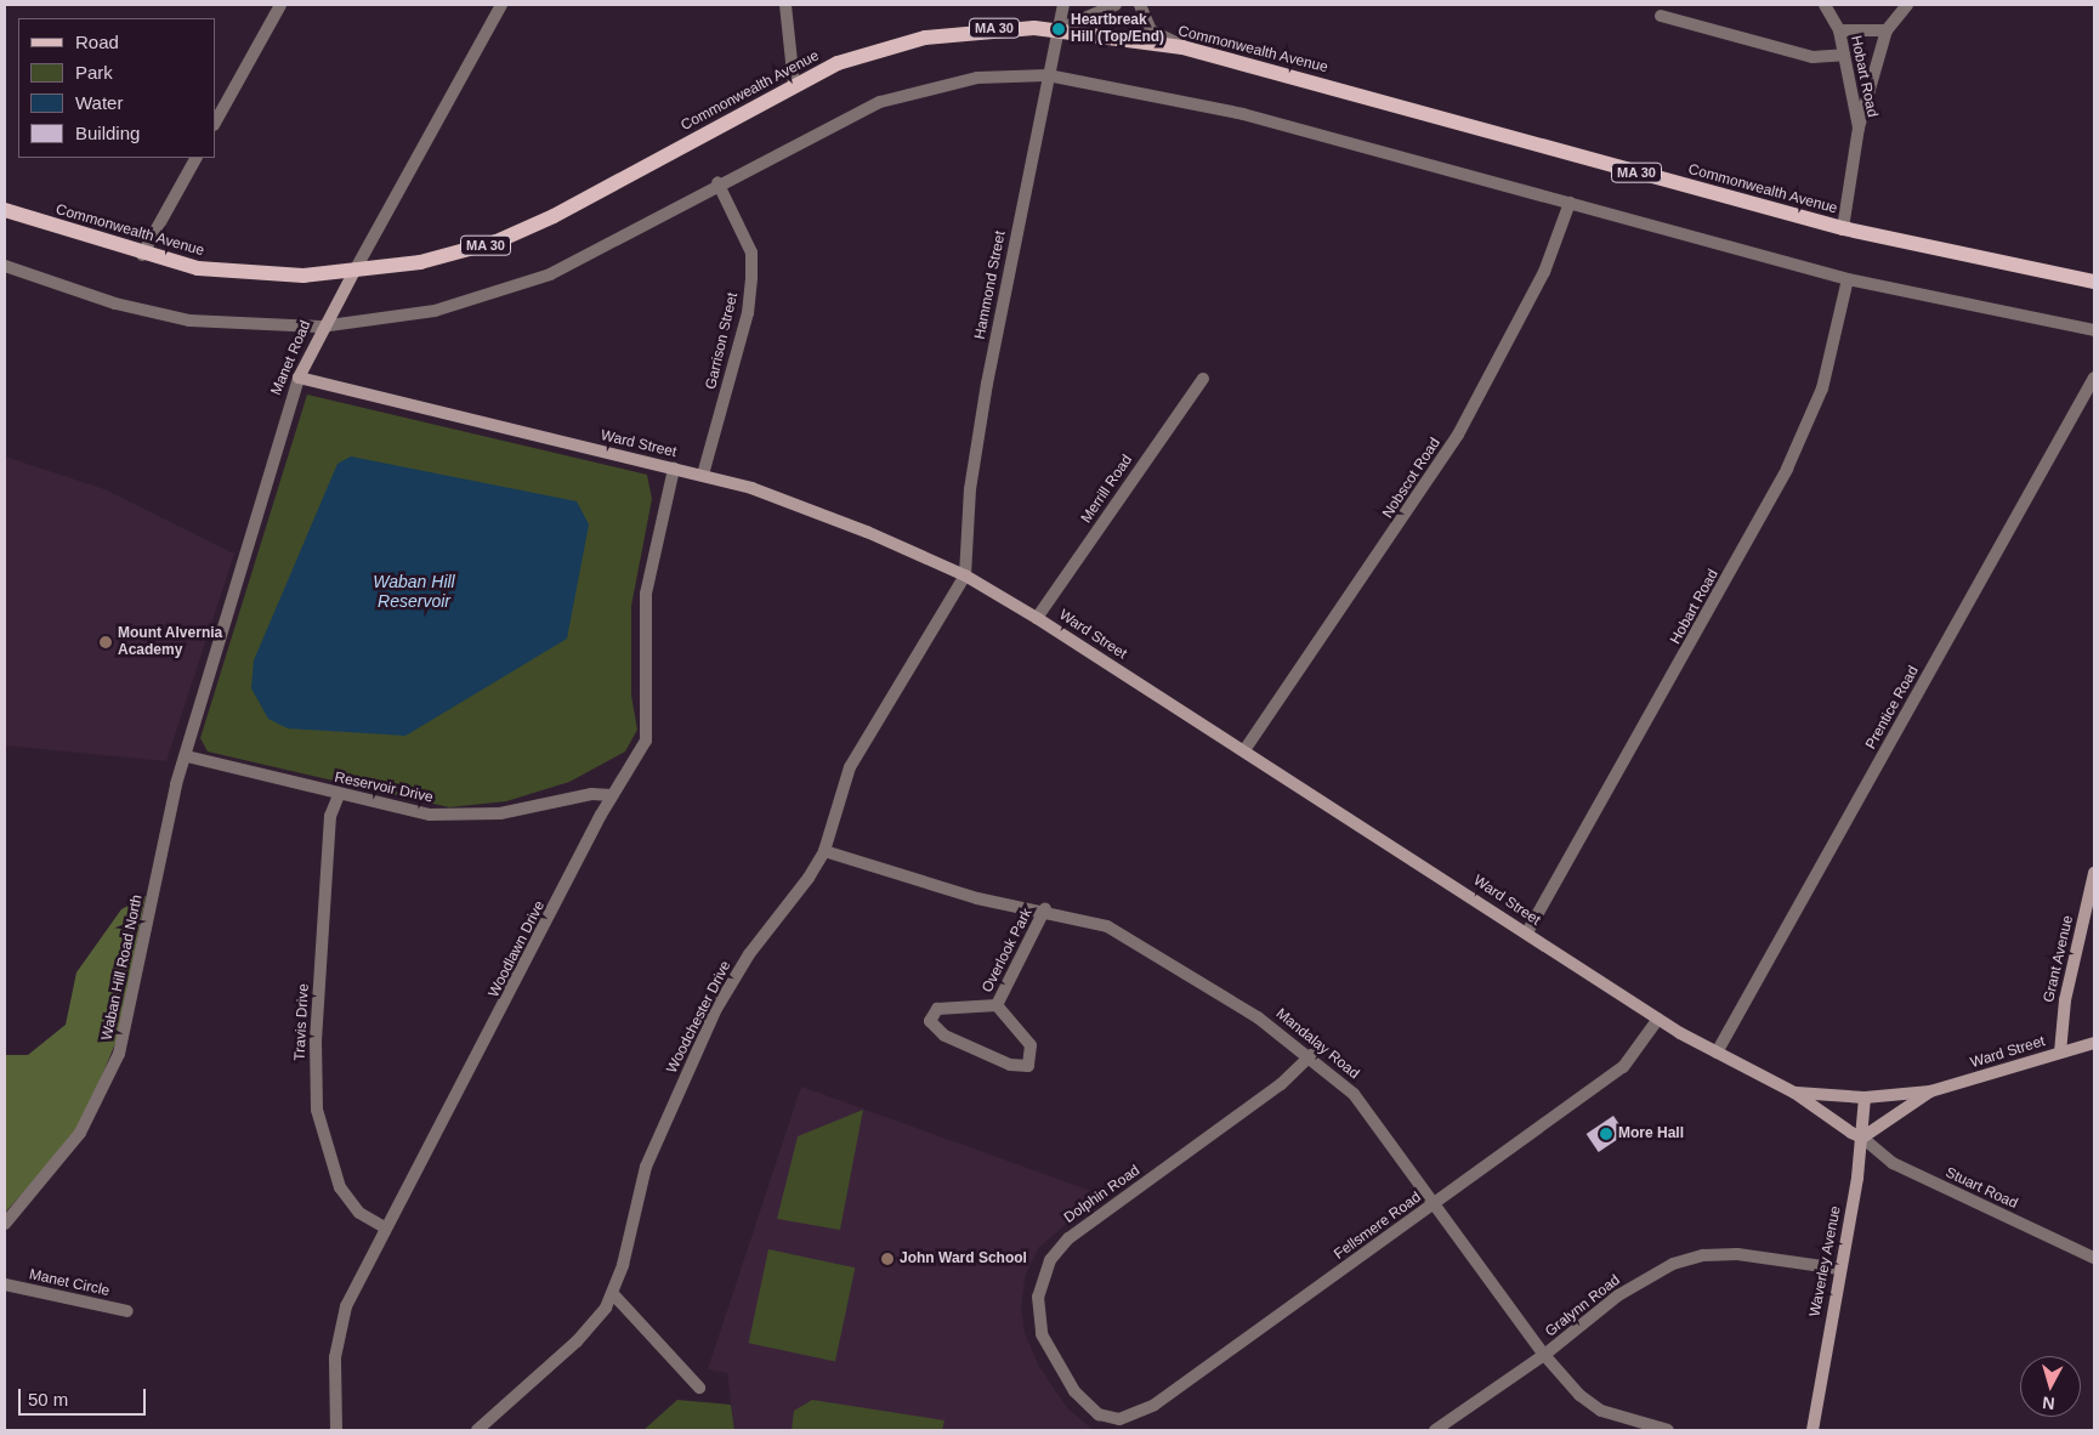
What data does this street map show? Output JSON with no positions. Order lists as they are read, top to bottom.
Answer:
{
  "streets": {
    "main road": ["MA 30", "Commonwealth Avenue"],
    "street": [
      "Hobart Road",
      "Hammond Street",
      "Garrison Street",
      "Manet Road",
      "Ward Street",
      "Nobscot Road",
      "Merrill Road",
      "Prentice Road",
      "Reservoir Drive",
      "Woodlawn Drive",
      "Overlook Park",
      "Grant Avenue",
      "Waban Hill Road North",
      "Woodchester Drive",
      "Travis Drive",
      "Mandalay Road",
      "Stuart Road",
      "Dolphin Road",
      "Fellsmere Road",
      "Waverley Avenue",
      "Manet Circle",
      "Gralynn Road"
    ]
  },
  "crossings": [
    ["Commonwealth Avenue", "Hobart Road"],
    ["Commonwealth Avenue", "Hammond Street"],
    ["Commonwealth Avenue", "Manet Road"],
    ["Hobart Road", "Ward Street"],
    ["Hammond Street", "Ward Street"],
    ["Hammond Street", "Woodchester Drive"],
    ["Garrison Street", "Ward Street"],
    ["Manet Road", "Ward Street"],
    ["Manet Road", "Reservoir Drive"],
    ["Manet Road", "Waban Hill Road North"],
    ["Ward Street", "Nobscot Road"],
    ["Ward Street", "Merrill Road"],
    ["Ward Street", "Prentice Road"],
    ["Ward Street", "Woodlawn Drive"],
    ["Ward Street", "Grant Avenue"],
    ["Ward Street", "Woodchester Drive"],
    ["Ward Street", "Stuart Road"],
    ["Ward Street", "Fellsmere Road"],
    ["Ward Street", "Waverley Avenue"],
    ["Reservoir Drive", "Woodlawn Drive"],
    ["Reservoir Drive", "Waban Hill Road North"],
    ["Reservoir Drive", "Travis Drive"],
    ["Woodlawn Drive", "Travis Drive"],
    ["Overlook Park", "Mandalay Road"],
    ["Woodchester Drive", "Mandalay Road"],
    ["Mandalay Road", "Dolphin Road"],
    ["Mandalay Road", "Fellsmere Road"],
    ["Mandalay Road", "Gralynn Road"],
    ["Stuart Road", "Waverley Avenue"],
    ["Dolphin Road", "Fellsmere Road"],
    ["Waverley Avenue", "Gralynn Road"]
  ],
  "water": ["Waban Hill Reservoir"],
  "places": [
    "Heartbreak Hill (Top/End)",
    "Mount Alvernia Academy",
    "More Hall",
    "John Ward School"
  ],
  "legend": [
    "Road",
    "Park",
    "Water",
    "Building"
  ],
  "scale_bar": "50 m",
  "north": "bottom"
}
